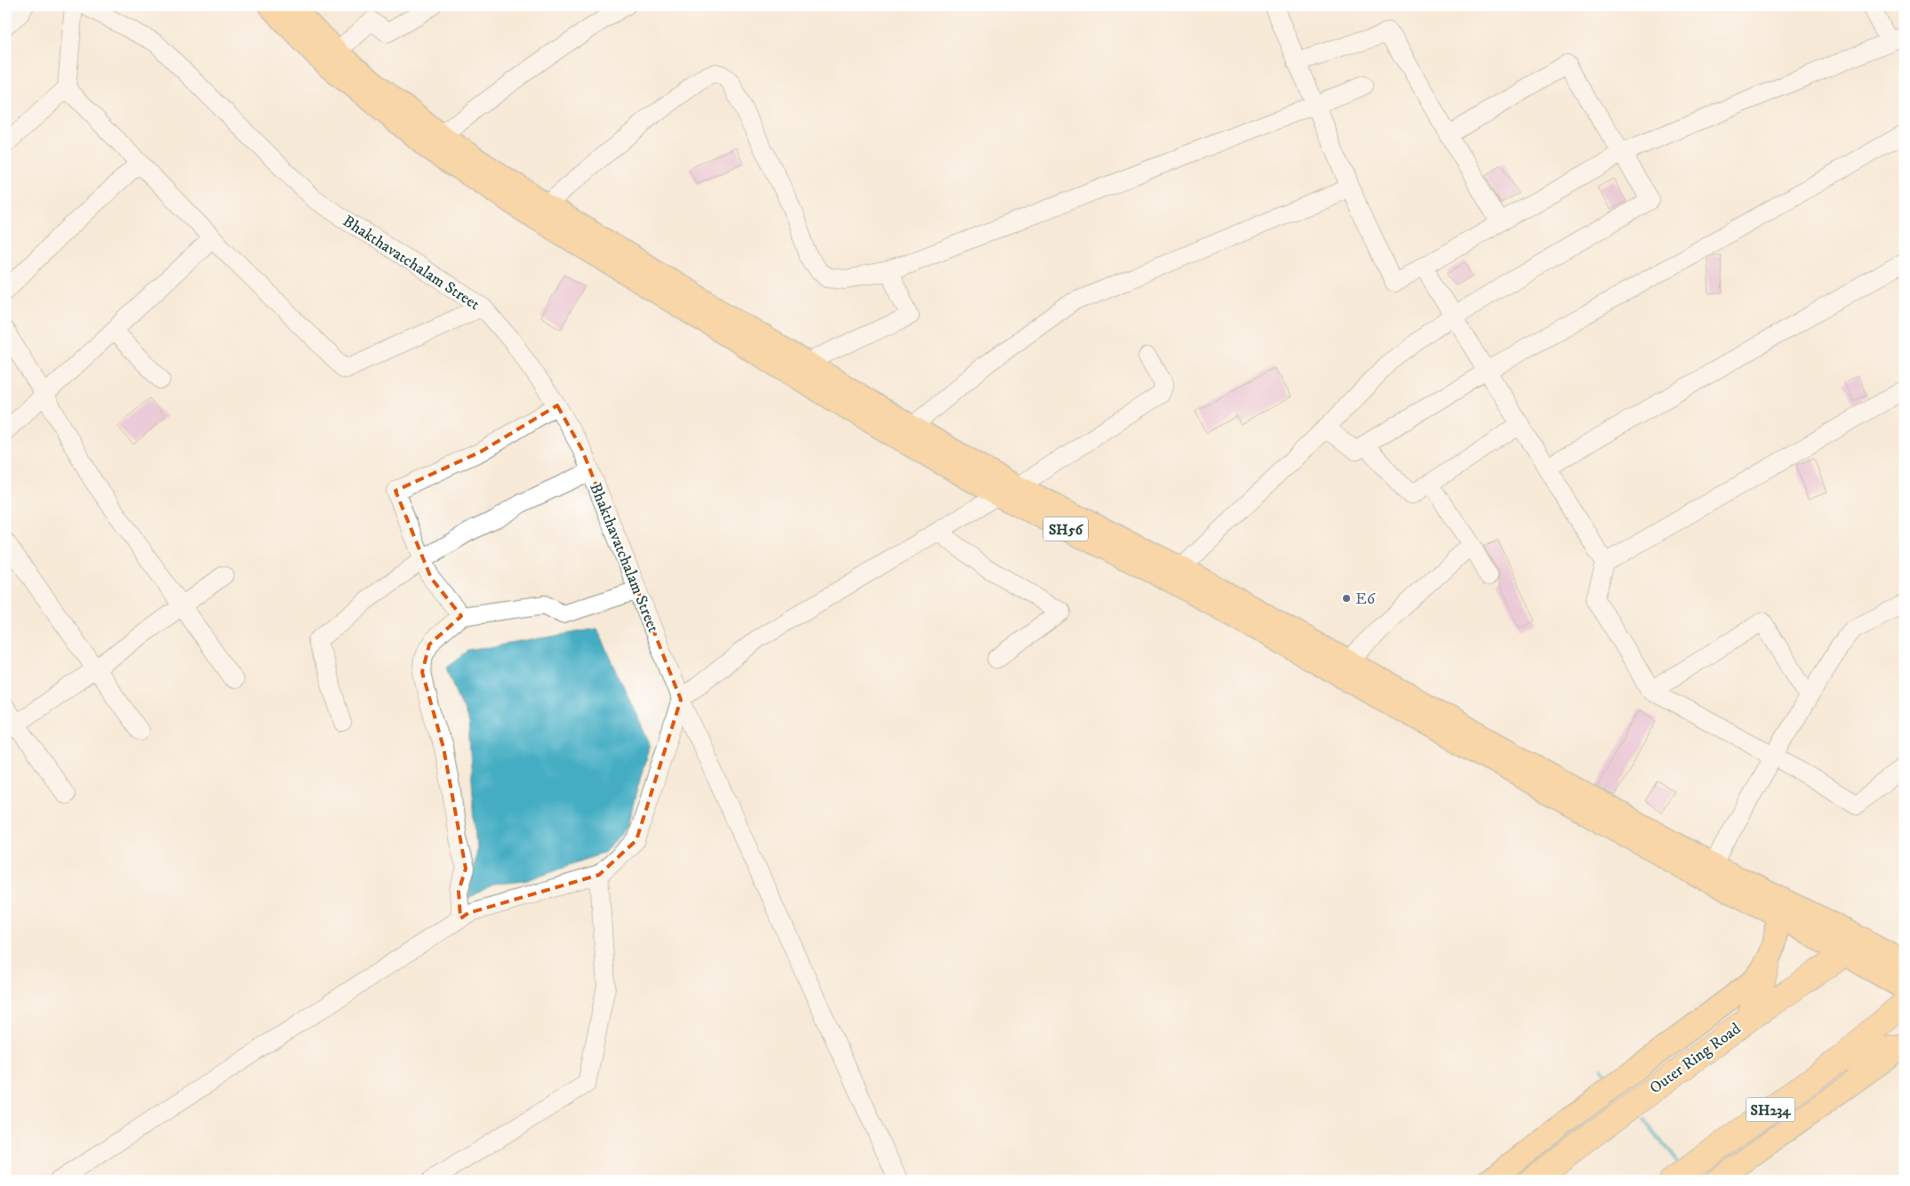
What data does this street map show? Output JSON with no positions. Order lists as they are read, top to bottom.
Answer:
{
  "streets": {
    "highway": ["Outer Ring Road", "SH234"],
    "main road": ["SH56"],
    "street": ["Bhakthavatchalam Street"]
  },
  "crossings": [
    ["SH56", "Outer Ring Road"]
  ],
  "places": ["E6"]
}
